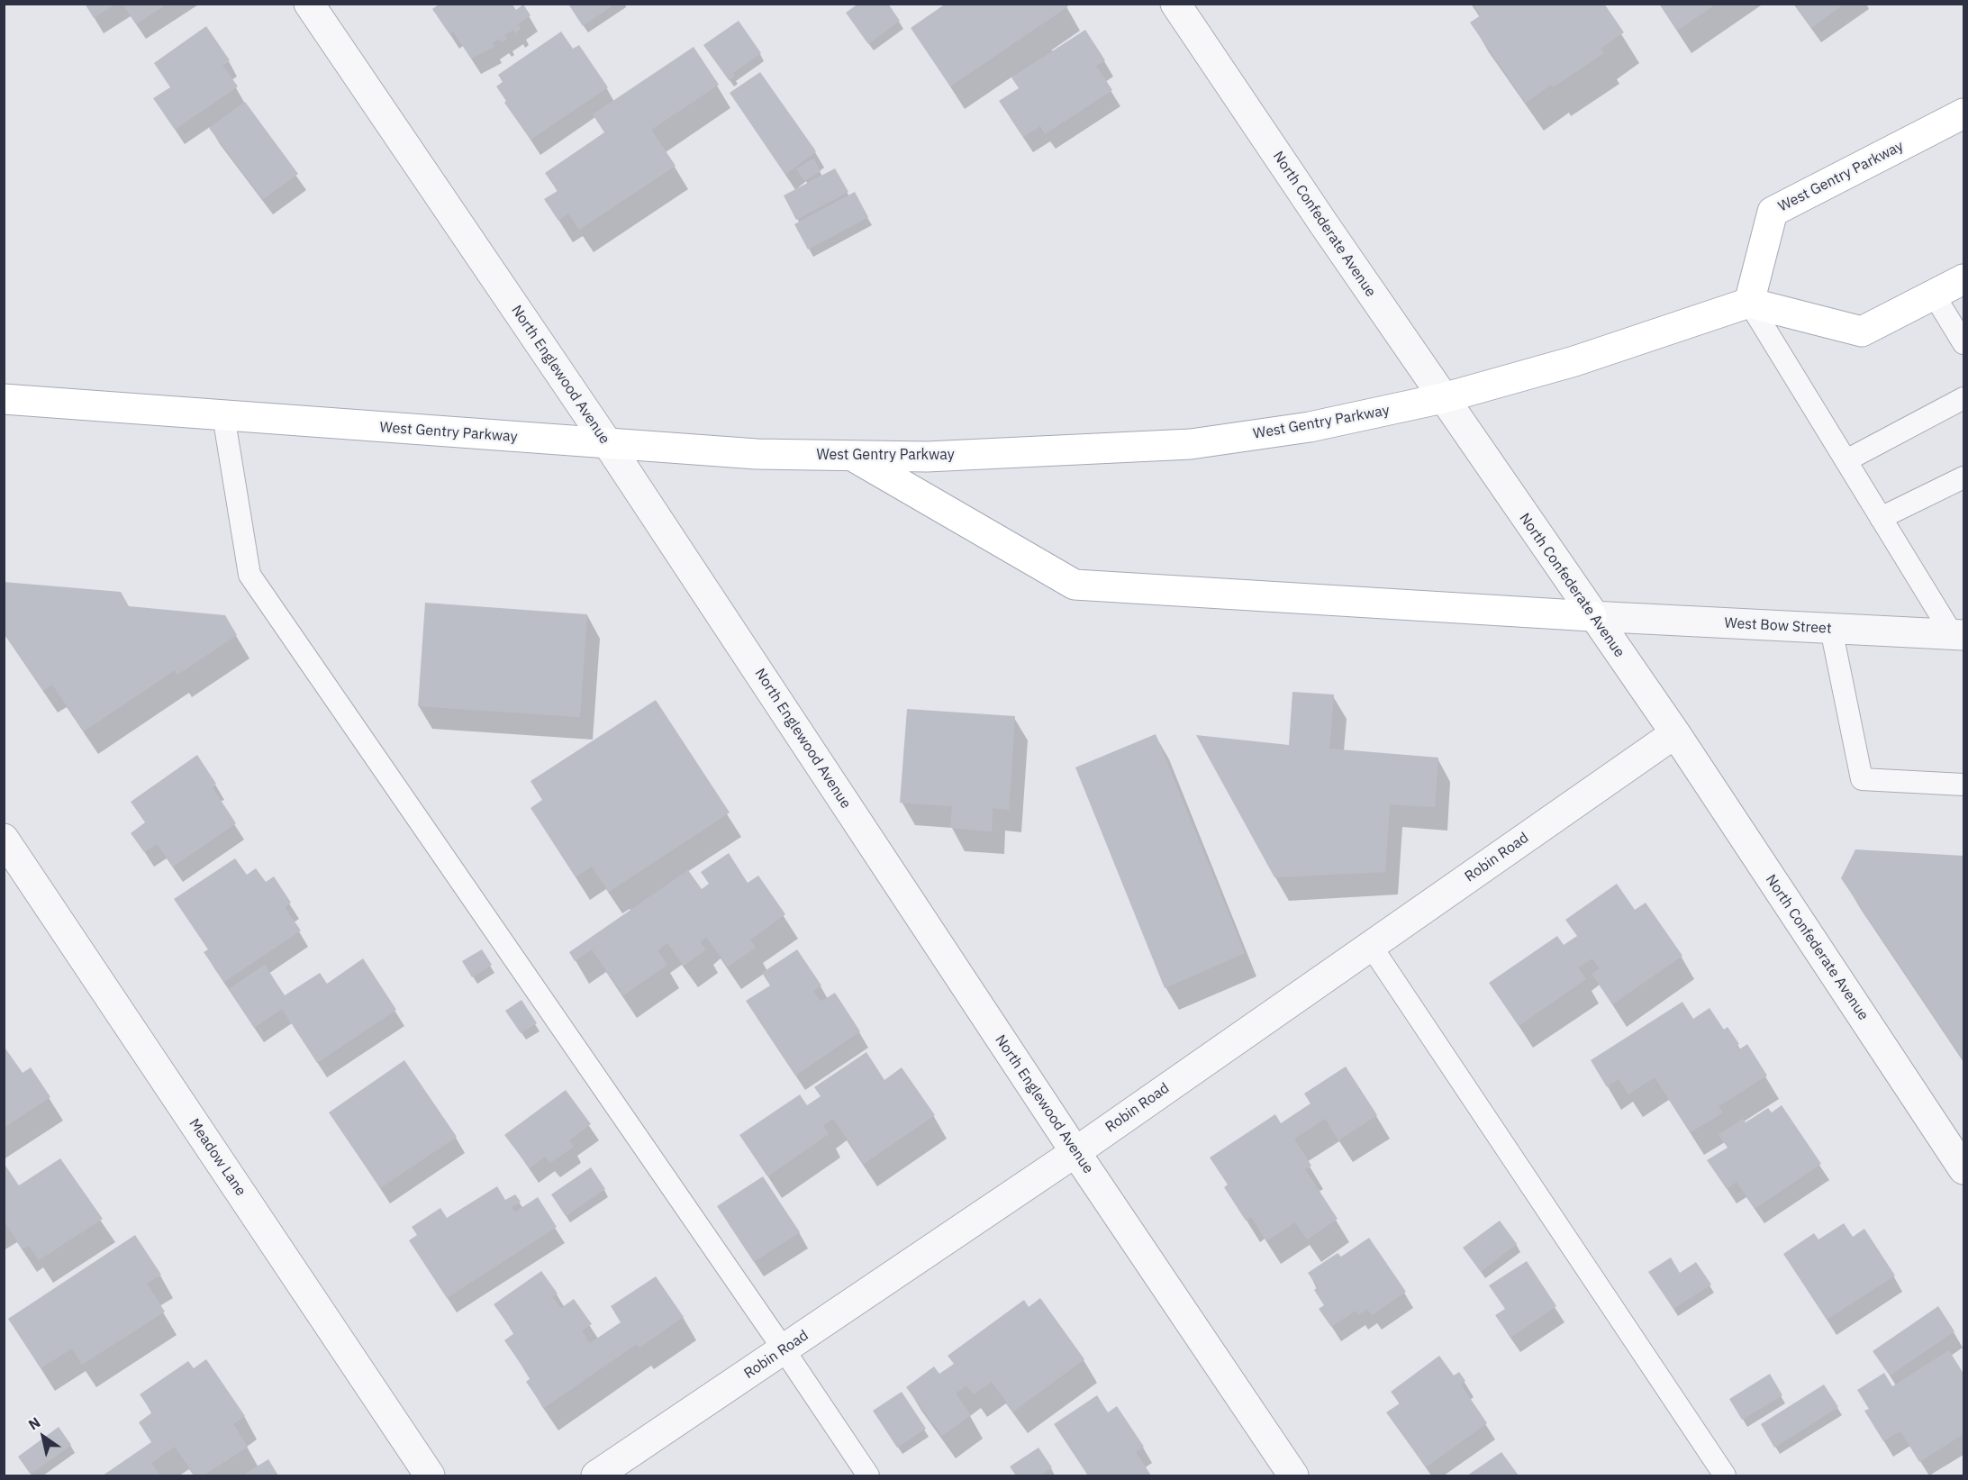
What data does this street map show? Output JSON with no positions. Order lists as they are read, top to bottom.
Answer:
{
  "streets": {
    "main road": ["West Gentry Parkway"],
    "street": [
      "North Confederate Avenue",
      "North Englewood Avenue",
      "West Bow Street",
      "Robin Road",
      "Meadow Lane"
    ]
  },
  "crossings": [
    ["West Gentry Parkway", "North Confederate Avenue"],
    ["West Gentry Parkway", "North Englewood Avenue"],
    ["North Confederate Avenue", "West Bow Street"],
    ["North Confederate Avenue", "Robin Road"],
    ["North Englewood Avenue", "Robin Road"]
  ],
  "north": "top left"
}
